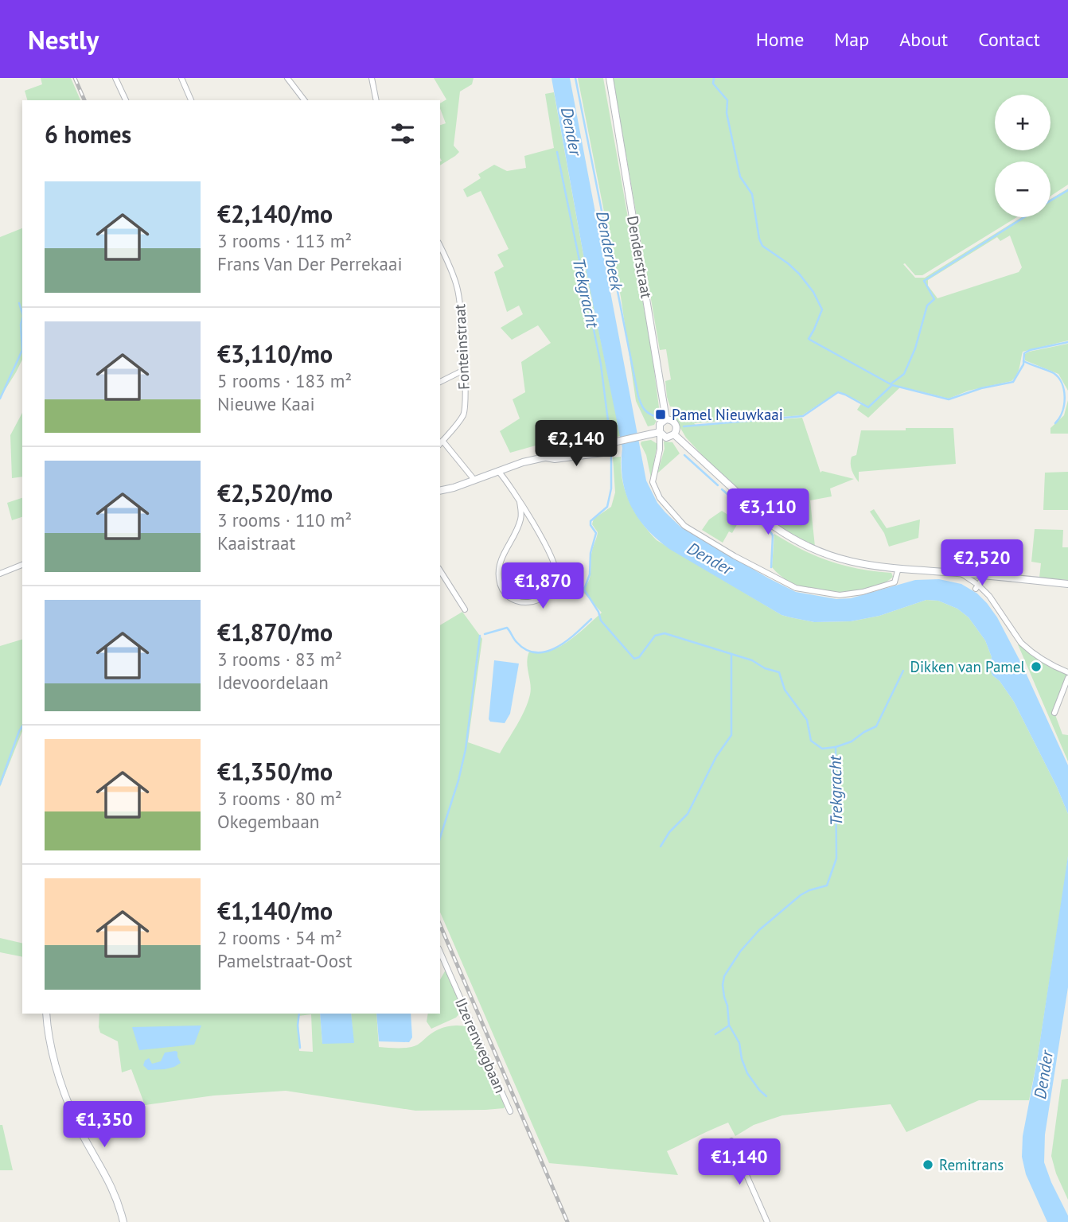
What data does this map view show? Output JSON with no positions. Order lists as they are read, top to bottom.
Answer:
{
  "streets": {
    "main road": ["Denderstraat"],
    "street": ["Fonteinstraat", "IJzerenwegbaan"]
  },
  "water": ["Dender", "Denderbeek", "Trekgracht"],
  "places": {
    "transit": ["Pamel Nieuwkaai"],
    "other": ["Dikken van Pamel", "Remitrans"]
  },
  "page": {
    "header": "Nestly",
    "nav": [
      "Home",
      "Map",
      "About",
      "Contact"
    ],
    "map_buttons": ["+", "−"],
    "heading": "6 homes",
    "list": [
      {
        "name": "€2,140/mo",
        "note": "3 rooms · 113 m² · Frans Van Der Perrekaai"
      },
      {
        "name": "€3,110/mo",
        "note": "5 rooms · 183 m² · Nieuwe Kaai"
      },
      {
        "name": "€2,520/mo",
        "note": "3 rooms · 110 m² · Kaaistraat"
      },
      {
        "name": "€1,870/mo",
        "note": "3 rooms · 83 m² · Idevoordelaan"
      },
      {
        "name": "€1,350/mo",
        "note": "3 rooms · 80 m² · Okegembaan"
      },
      {
        "name": "€1,140/mo",
        "note": "2 rooms · 54 m² · Pamelstraat-Oost"
      }
    ],
    "price": [
      "€2,140",
      "€3,110",
      "€2,520",
      "€1,870",
      "€1,350",
      "€1,140"
    ]
  }
}
